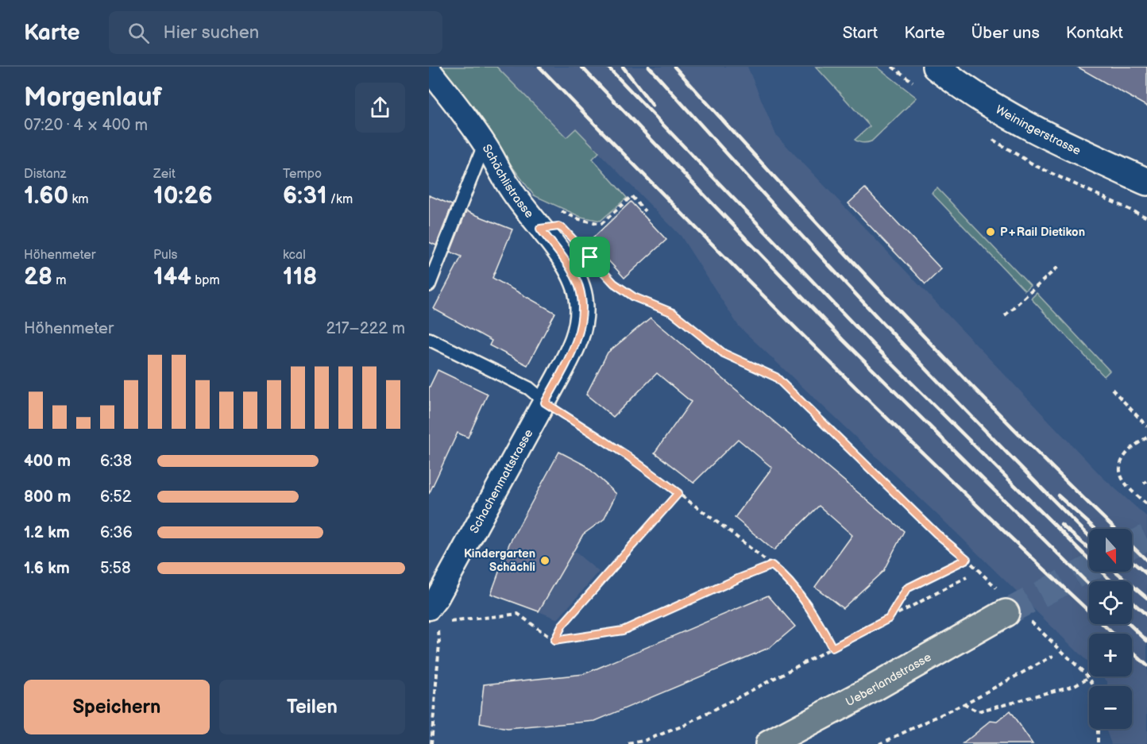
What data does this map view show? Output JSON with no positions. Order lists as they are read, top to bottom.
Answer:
{
  "streets": {
    "main road": ["Ueberlandstrasse"],
    "street": ["Weiningerstrasse", "Schächlistrasse", "Schachenmattstrasse"]
  },
  "crossings": [
    ["Schächlistrasse", "Schachenmattstrasse"]
  ],
  "places": ["P+Rail Dietikon", "Kindergarten Schächli"],
  "north": "bottom",
  "page": {
    "header": "Karte",
    "search": "Hier suchen",
    "nav": [
      "Start",
      "Karte",
      "Über uns",
      "Kontakt"
    ],
    "heading": ["Morgenlauf", "07:20 · 4 × 400 m"],
    "stats": [
      ["Distanz", "1.60 km"],
      ["Zeit", "10:26"],
      ["Tempo", "6:31 /km"],
      ["Höhenmeter", "28 m"],
      ["Puls", "144 bpm"],
      ["kcal", "118"]
    ],
    "chart": ["Höhenmeter", "217–222 m"],
    "list": [
      {
        "name": "400 m",
        "note": "6:38"
      },
      {
        "name": "800 m",
        "note": "6:52"
      },
      {
        "name": "1.2 km",
        "note": "6:36"
      },
      {
        "name": "1.6 km",
        "note": "5:58"
      }
    ],
    "map_buttons": ["+", "−"],
    "buttons": ["Speichern", "Teilen"]
  }
}
